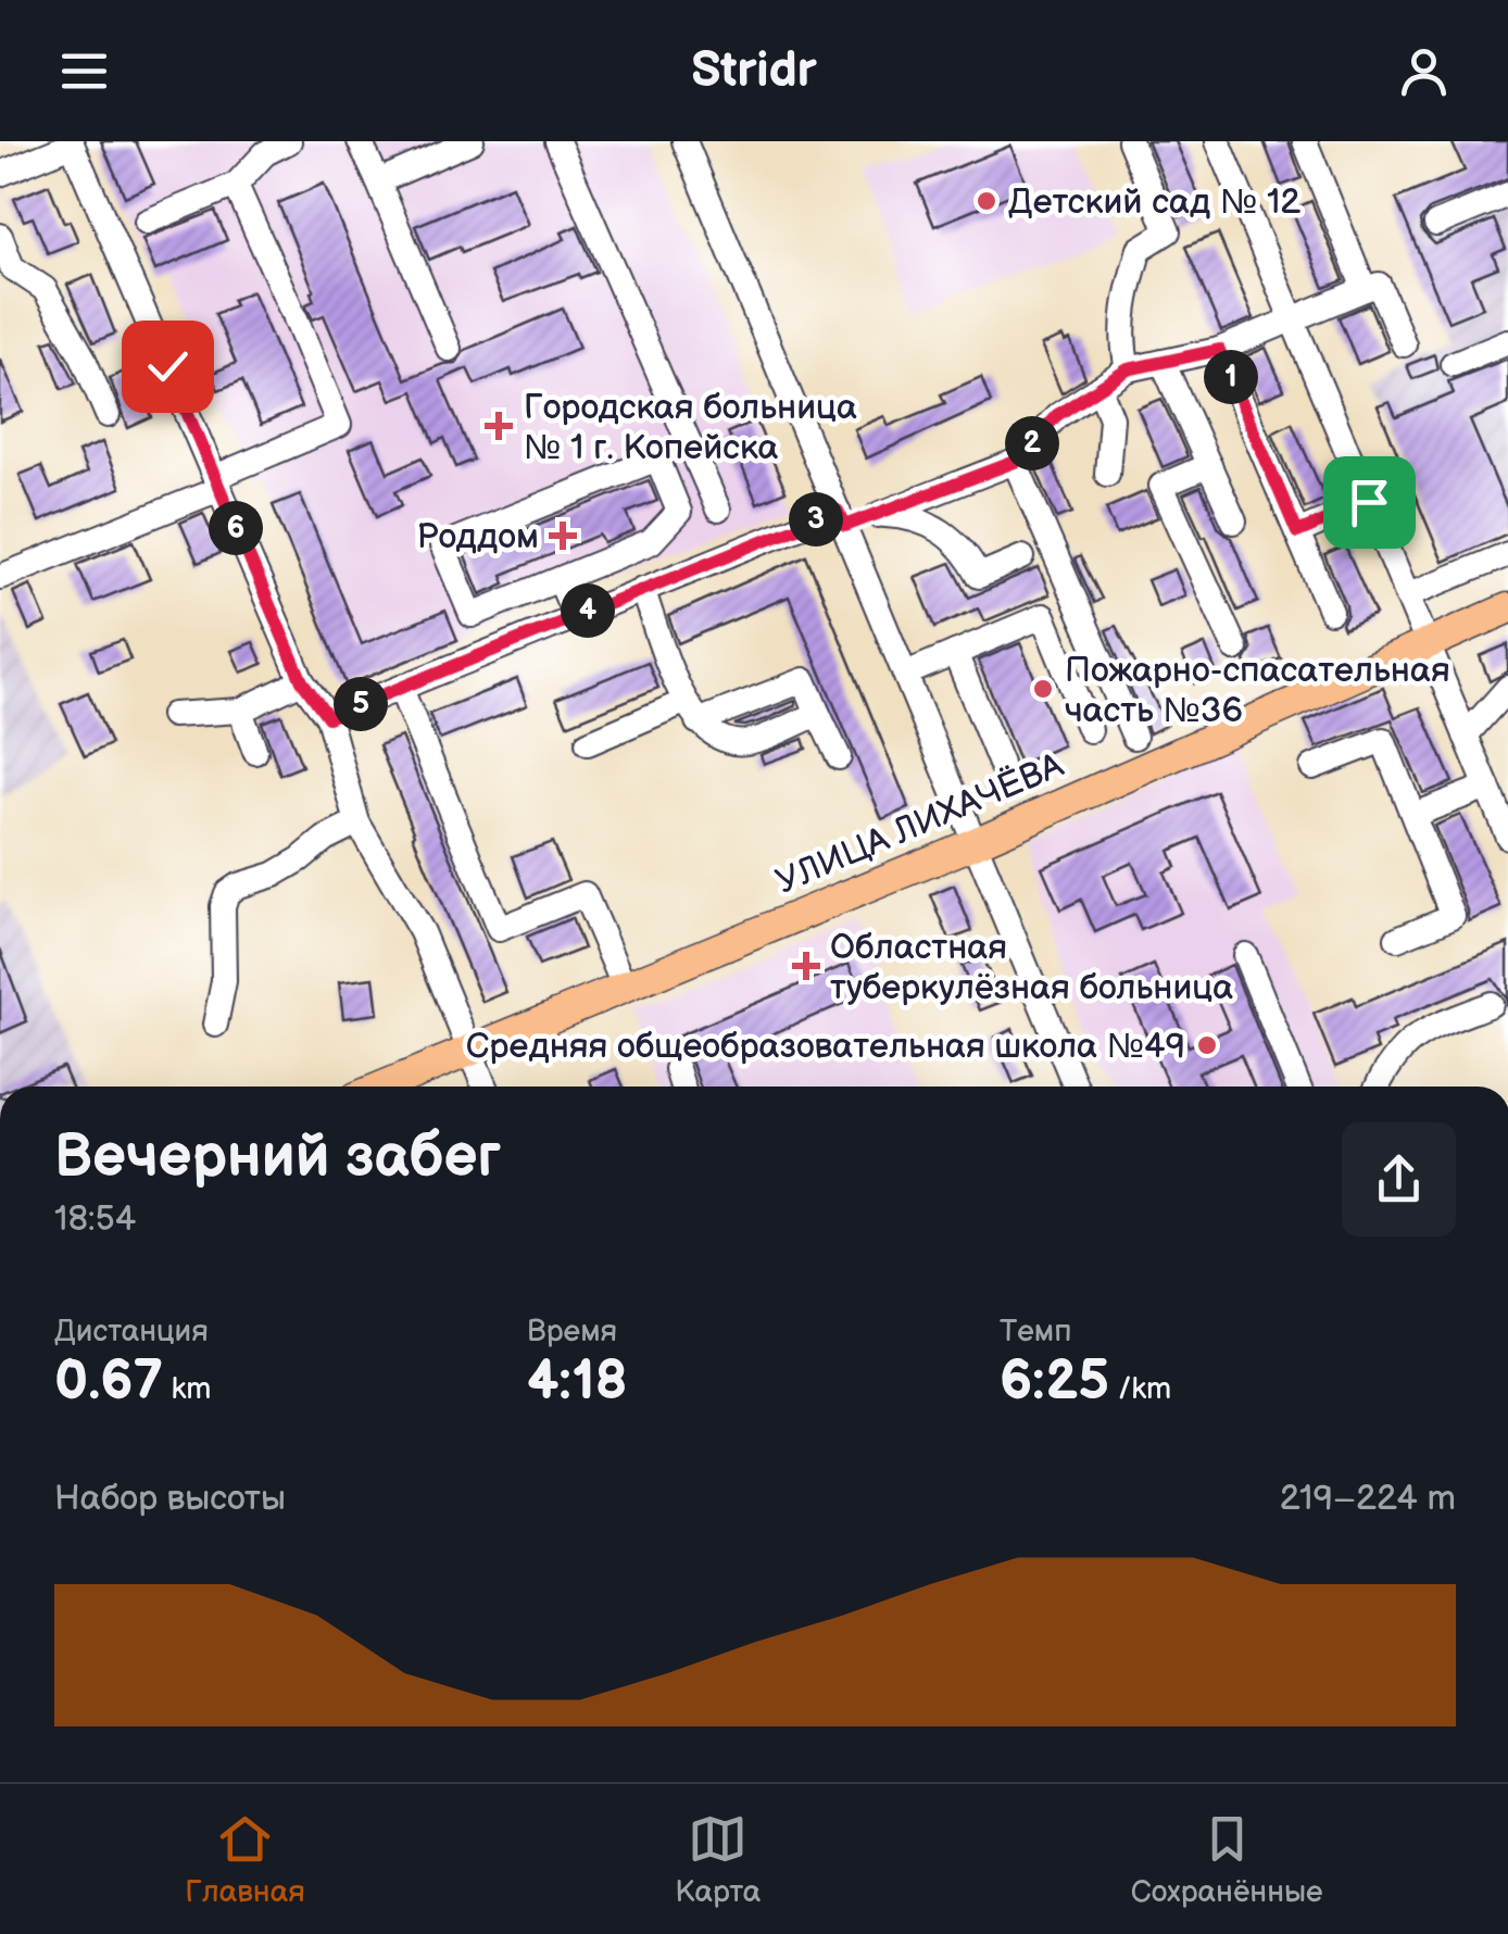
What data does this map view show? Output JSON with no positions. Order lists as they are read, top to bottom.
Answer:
{
  "streets": {
    "main road": ["УЛИЦА ЛИХАЧЁВА"]
  },
  "places": {
    "other": ["Детский сад № 12", "Пожарно-спасательная часть №36", "Средняя общеобразовательная школа №49"],
    "health": ["Городская больница № 1 г. Копейска", "Роддом", "Областная туберкулёзная больница"]
  },
  "page": {
    "header": "Stridr",
    "pins": [
      "1",
      "2",
      "3",
      "6",
      "4",
      "5"
    ],
    "heading": ["Вечерний забег", "18:54"],
    "stats": [
      ["Дистанция", "0.67 km"],
      ["Время", "4:18"],
      ["Темп", "6:25 /km"]
    ],
    "chart": ["Набор высоты", "219–224 m"],
    "tabs": ["Главная", "Карта", "Сохранённые"]
  }
}
